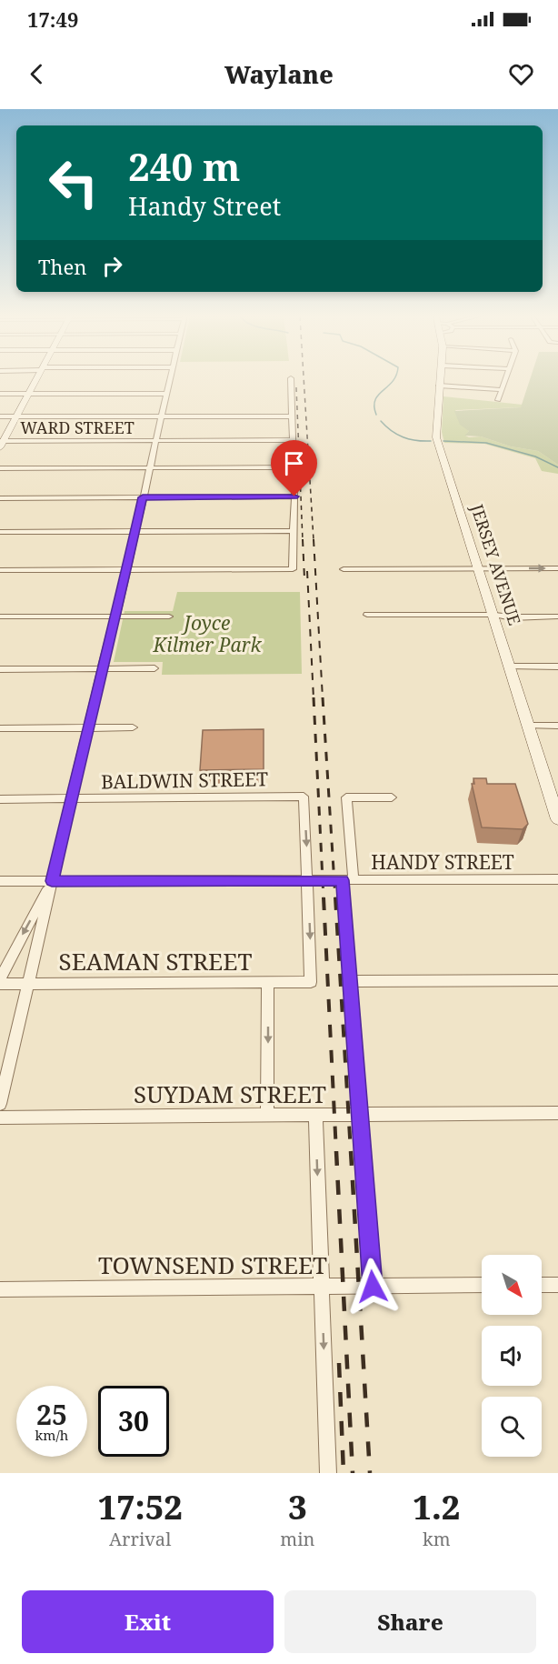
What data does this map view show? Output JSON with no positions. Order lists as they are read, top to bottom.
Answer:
{
  "streets": {
    "street": [
      "WARD STREET",
      "JERSEY AVENUE",
      "BALDWIN STREET",
      "HANDY STREET",
      "SEAMAN STREET",
      "SUYDAM STREET",
      "TOWNSEND STREET"
    ]
  },
  "crossings": [
    ["BALDWIN STREET", "HANDY STREET"],
    ["BALDWIN STREET", "SEAMAN STREET"],
    ["HANDY STREET", "SEAMAN STREET"]
  ],
  "parks": ["Joyce Kilmer Park"],
  "north": "bottom right",
  "page": {
    "status": "17:49",
    "header": "Waylane",
    "turn": ["240 m", "Handy Street"],
    "then": "Then",
    "speed": "25 km/h",
    "limit": "30",
    "eta": [
      "17:52",
      "Arrival",
      "3",
      "min",
      "1.2",
      "km"
    ],
    "buttons": ["Exit", "Share"]
  }
}
